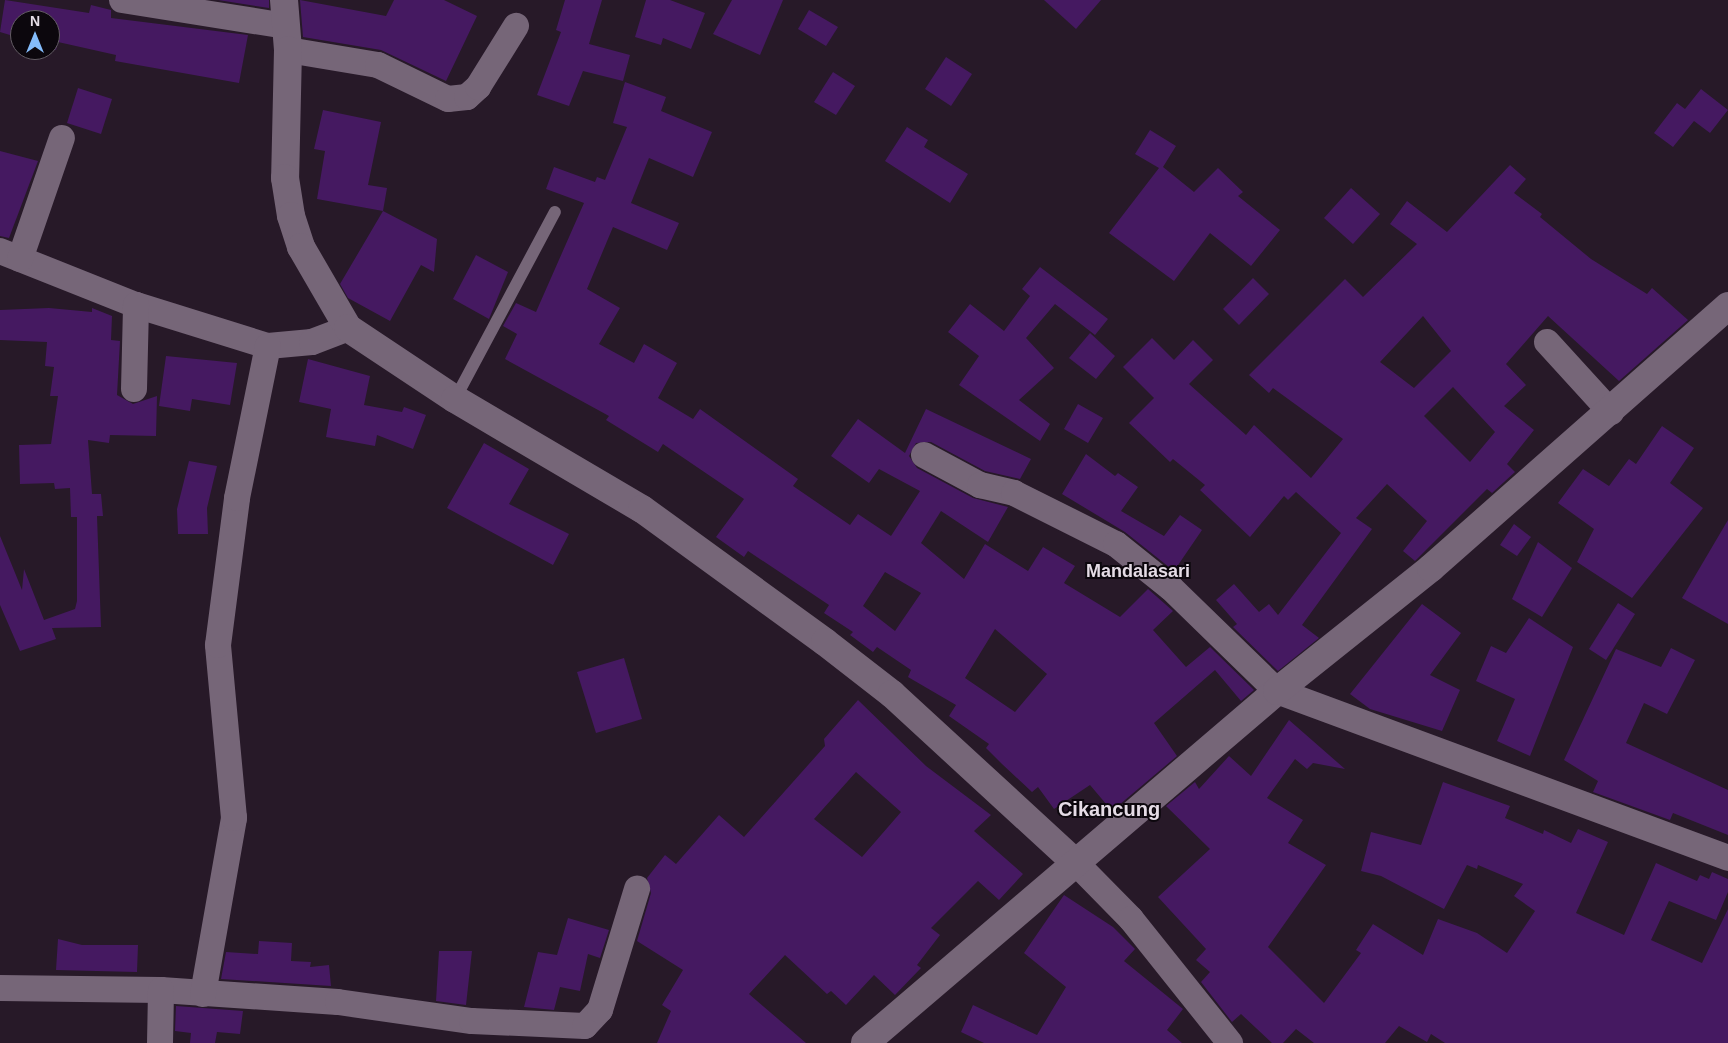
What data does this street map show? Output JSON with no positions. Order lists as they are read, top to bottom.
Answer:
{
  "districts": ["Mandalasari", "Cikancung"],
  "north": "top"
}
